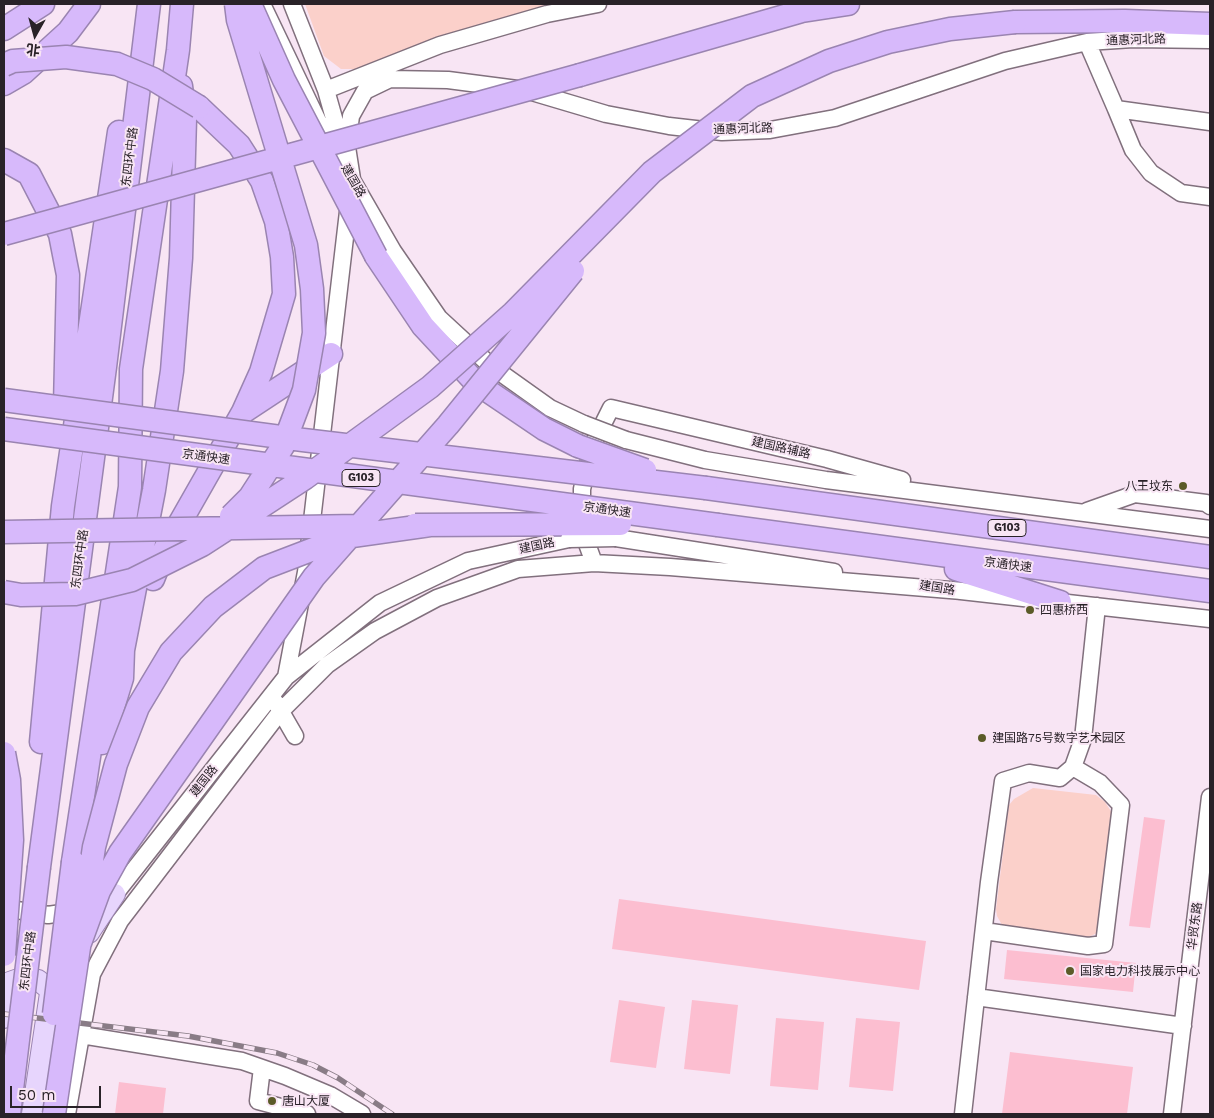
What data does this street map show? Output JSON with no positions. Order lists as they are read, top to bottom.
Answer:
{
  "streets": {
    "highway": [
      "通惠河北路",
      "东四环中路",
      "京通快速",
      "G103"
    ],
    "street": ["建国路", "建国路辅路", "华贸东路"]
  },
  "crossings": [
    ["通惠河北路", "建国路"],
    ["东四环中路", "建国路"],
    ["建国路", "建国路辅路"]
  ],
  "places": [
    "八王坟东",
    "四惠桥西",
    "建国路75号数字艺术园区",
    "国家电力科技展示中心",
    "唐山大厦"
  ],
  "scale_bar": "50 m",
  "north": "bottom"
}
